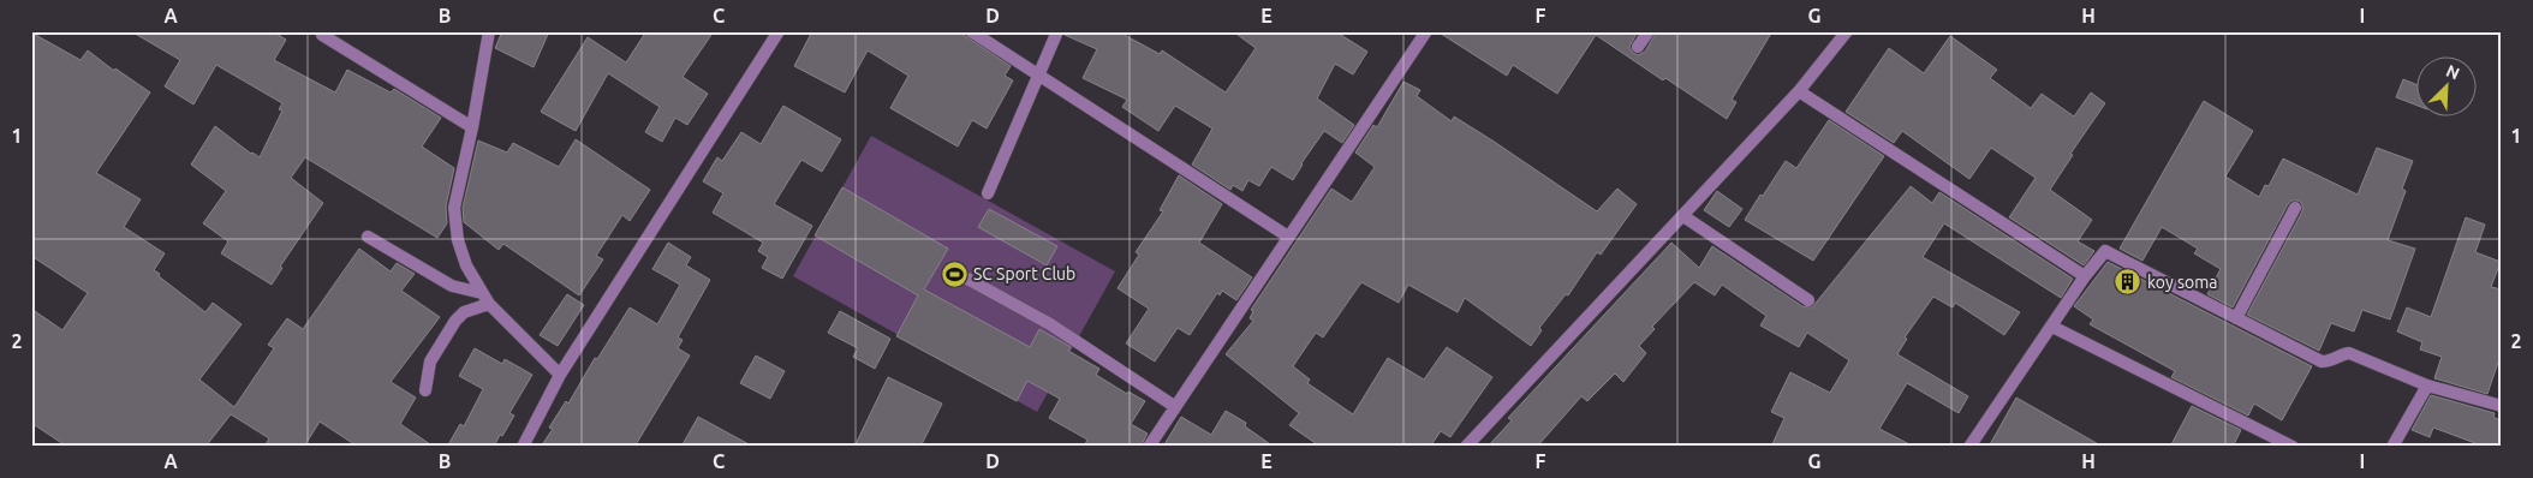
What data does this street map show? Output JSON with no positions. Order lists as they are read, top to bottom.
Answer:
{
  "places": {
    "sports": ["SC Sport Club"],
    "building": ["koy soma"]
  },
  "north": "top right",
  "grid": {
    "columns": [
      "A",
      "B",
      "C",
      "D",
      "E",
      "F",
      "G",
      "H",
      "I"
    ],
    "rows": ["1", "2"]
  }
}
